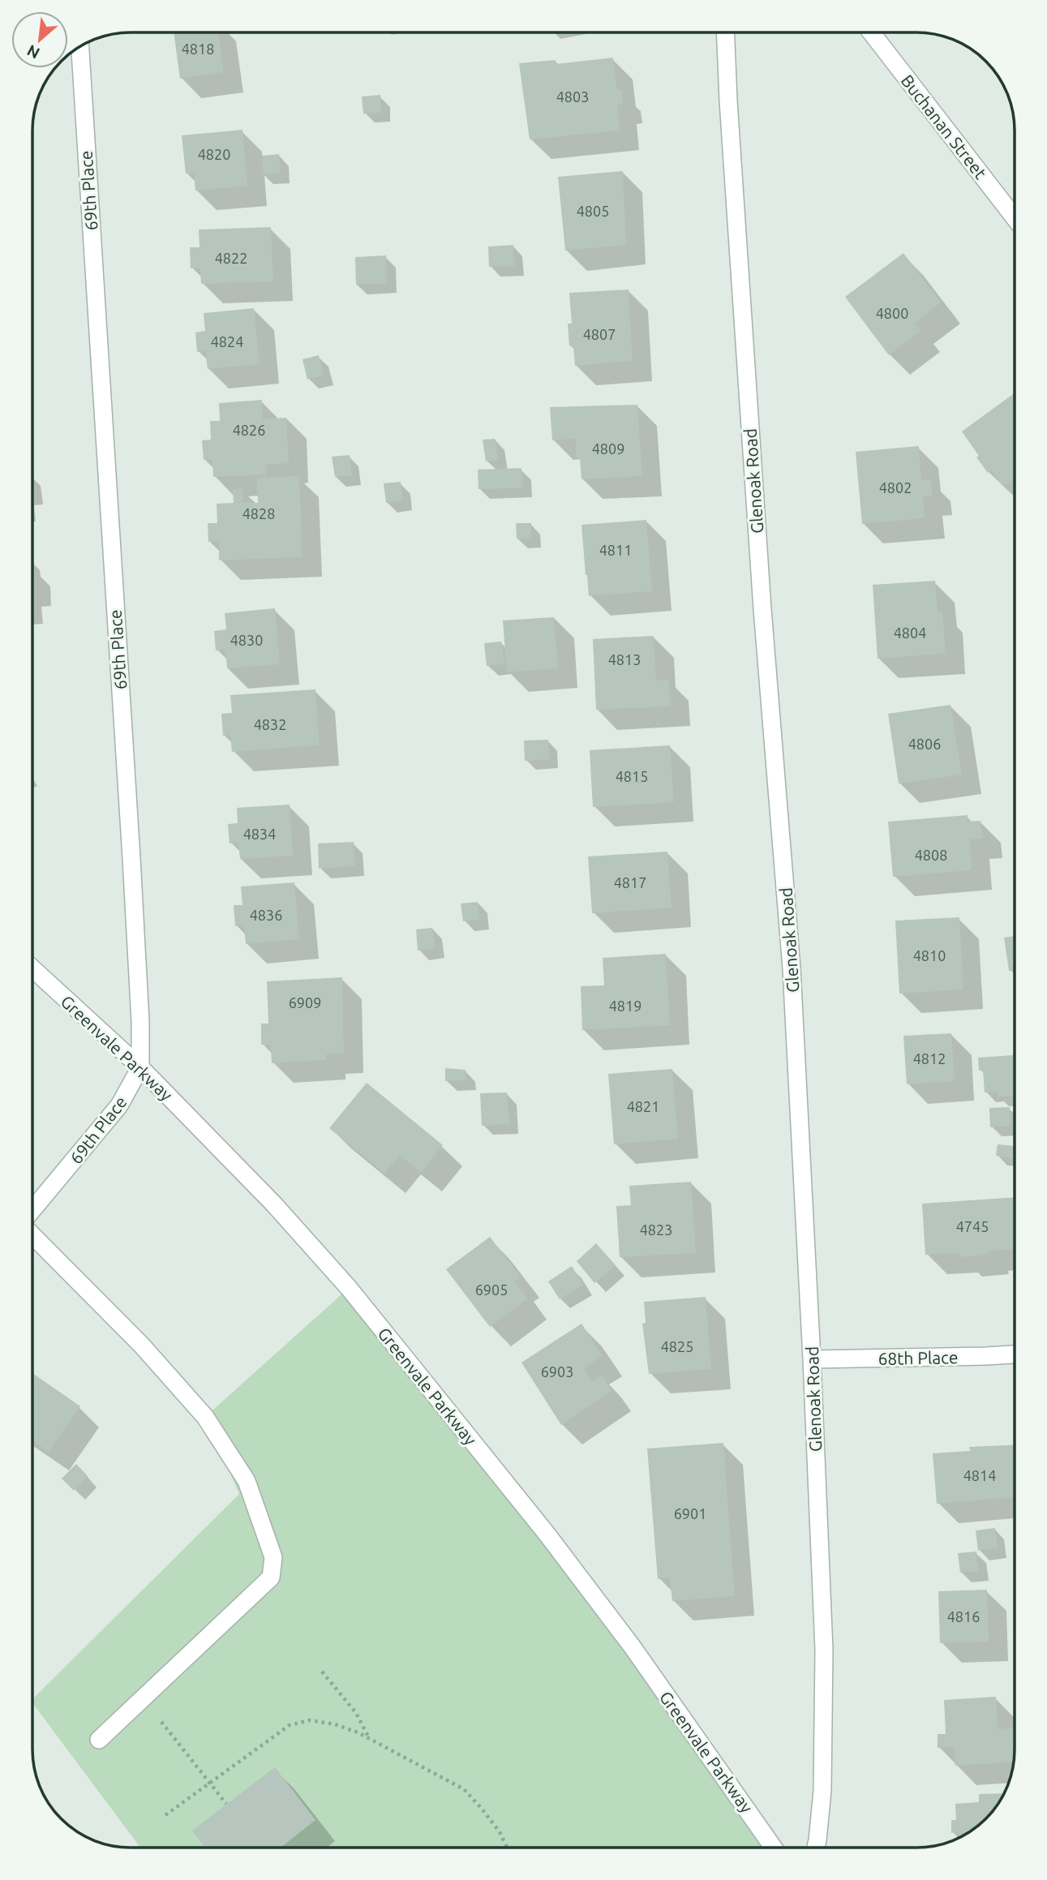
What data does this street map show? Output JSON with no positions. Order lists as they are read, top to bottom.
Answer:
{
  "streets": {
    "street": [
      "Buchanan Street",
      "69th Place",
      "Glenoak Road",
      "Greenvale Parkway",
      "68th Place"
    ]
  },
  "crossings": [
    ["69th Place", "Greenvale Parkway"],
    ["Glenoak Road", "68th Place"]
  ],
  "house_numbers": [
    "4818",
    "4803",
    "4820",
    "4805",
    "4822",
    "4800",
    "4807",
    "4824",
    "4826",
    "4809",
    "4802",
    "4828",
    "4811",
    "4804",
    "4830",
    "4813",
    "4832",
    "4806",
    "4815",
    "4834",
    "4808",
    "4817",
    "4836",
    "4810",
    "6909",
    "4819",
    "4812",
    "4821",
    "4745",
    "4823",
    "6905",
    "4825",
    "6903",
    "4814",
    "6901",
    "4816"
  ],
  "north": "bottom left"
}
